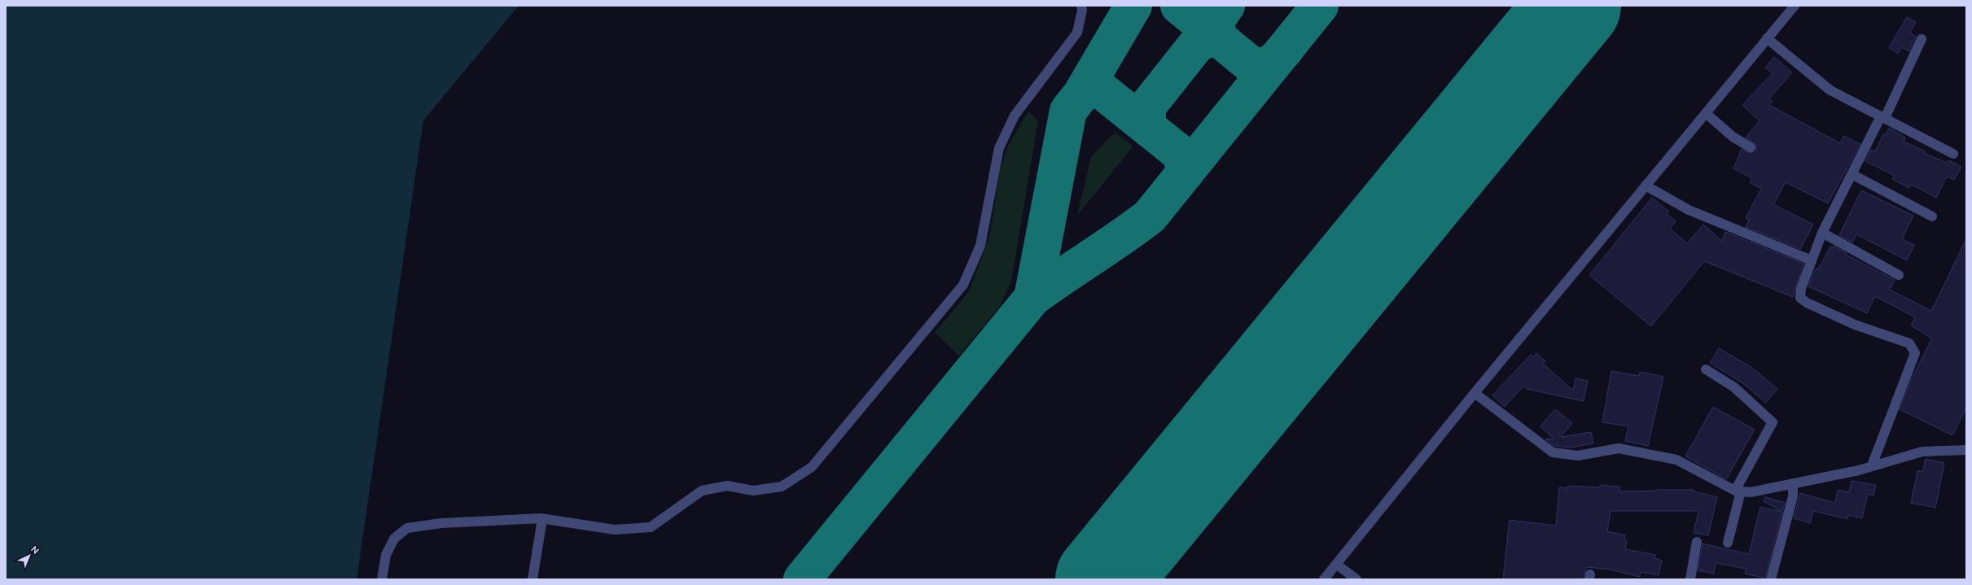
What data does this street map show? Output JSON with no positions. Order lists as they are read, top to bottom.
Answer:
{
  "north": "top right"
}
